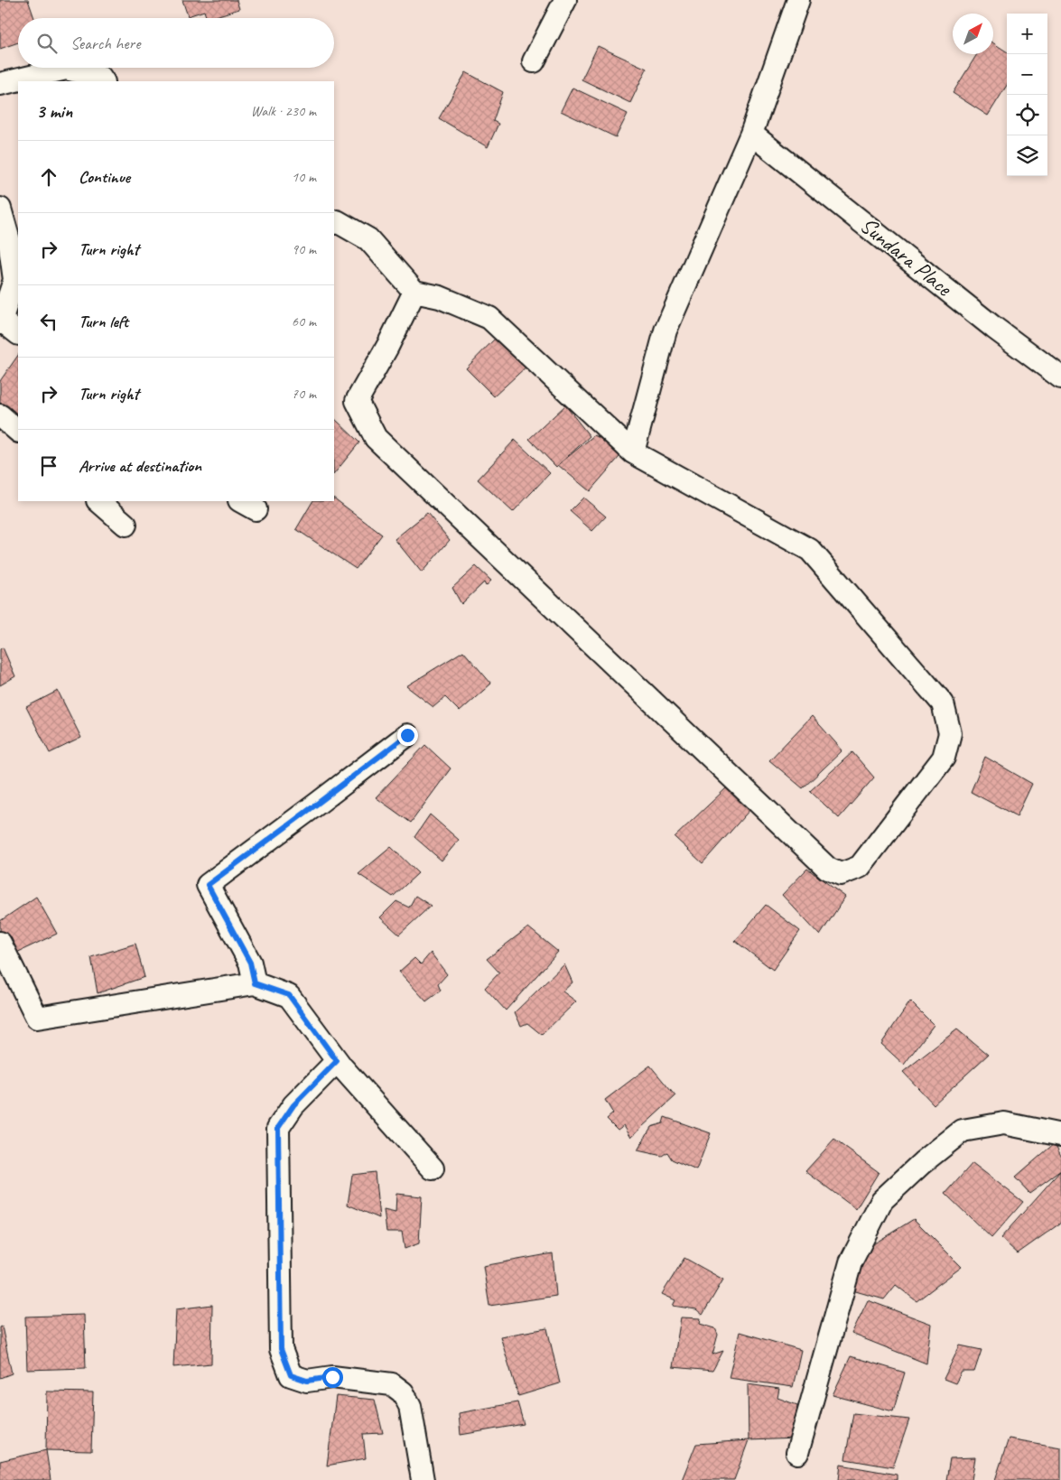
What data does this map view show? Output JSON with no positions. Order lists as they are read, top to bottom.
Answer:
{
  "streets": {
    "street": ["Sundara Place"]
  },
  "north": "top right",
  "page": {
    "map_buttons": ["+", "−"],
    "search": "Search here",
    "heading": ["3 min", "Walk · 230 m"],
    "list": [
      ["Continue", "10 m"],
      ["Turn right", "90 m"],
      ["Turn left", "60 m"],
      ["Turn right", "70 m"],
      "Arrive at destination"
    ]
  }
}
